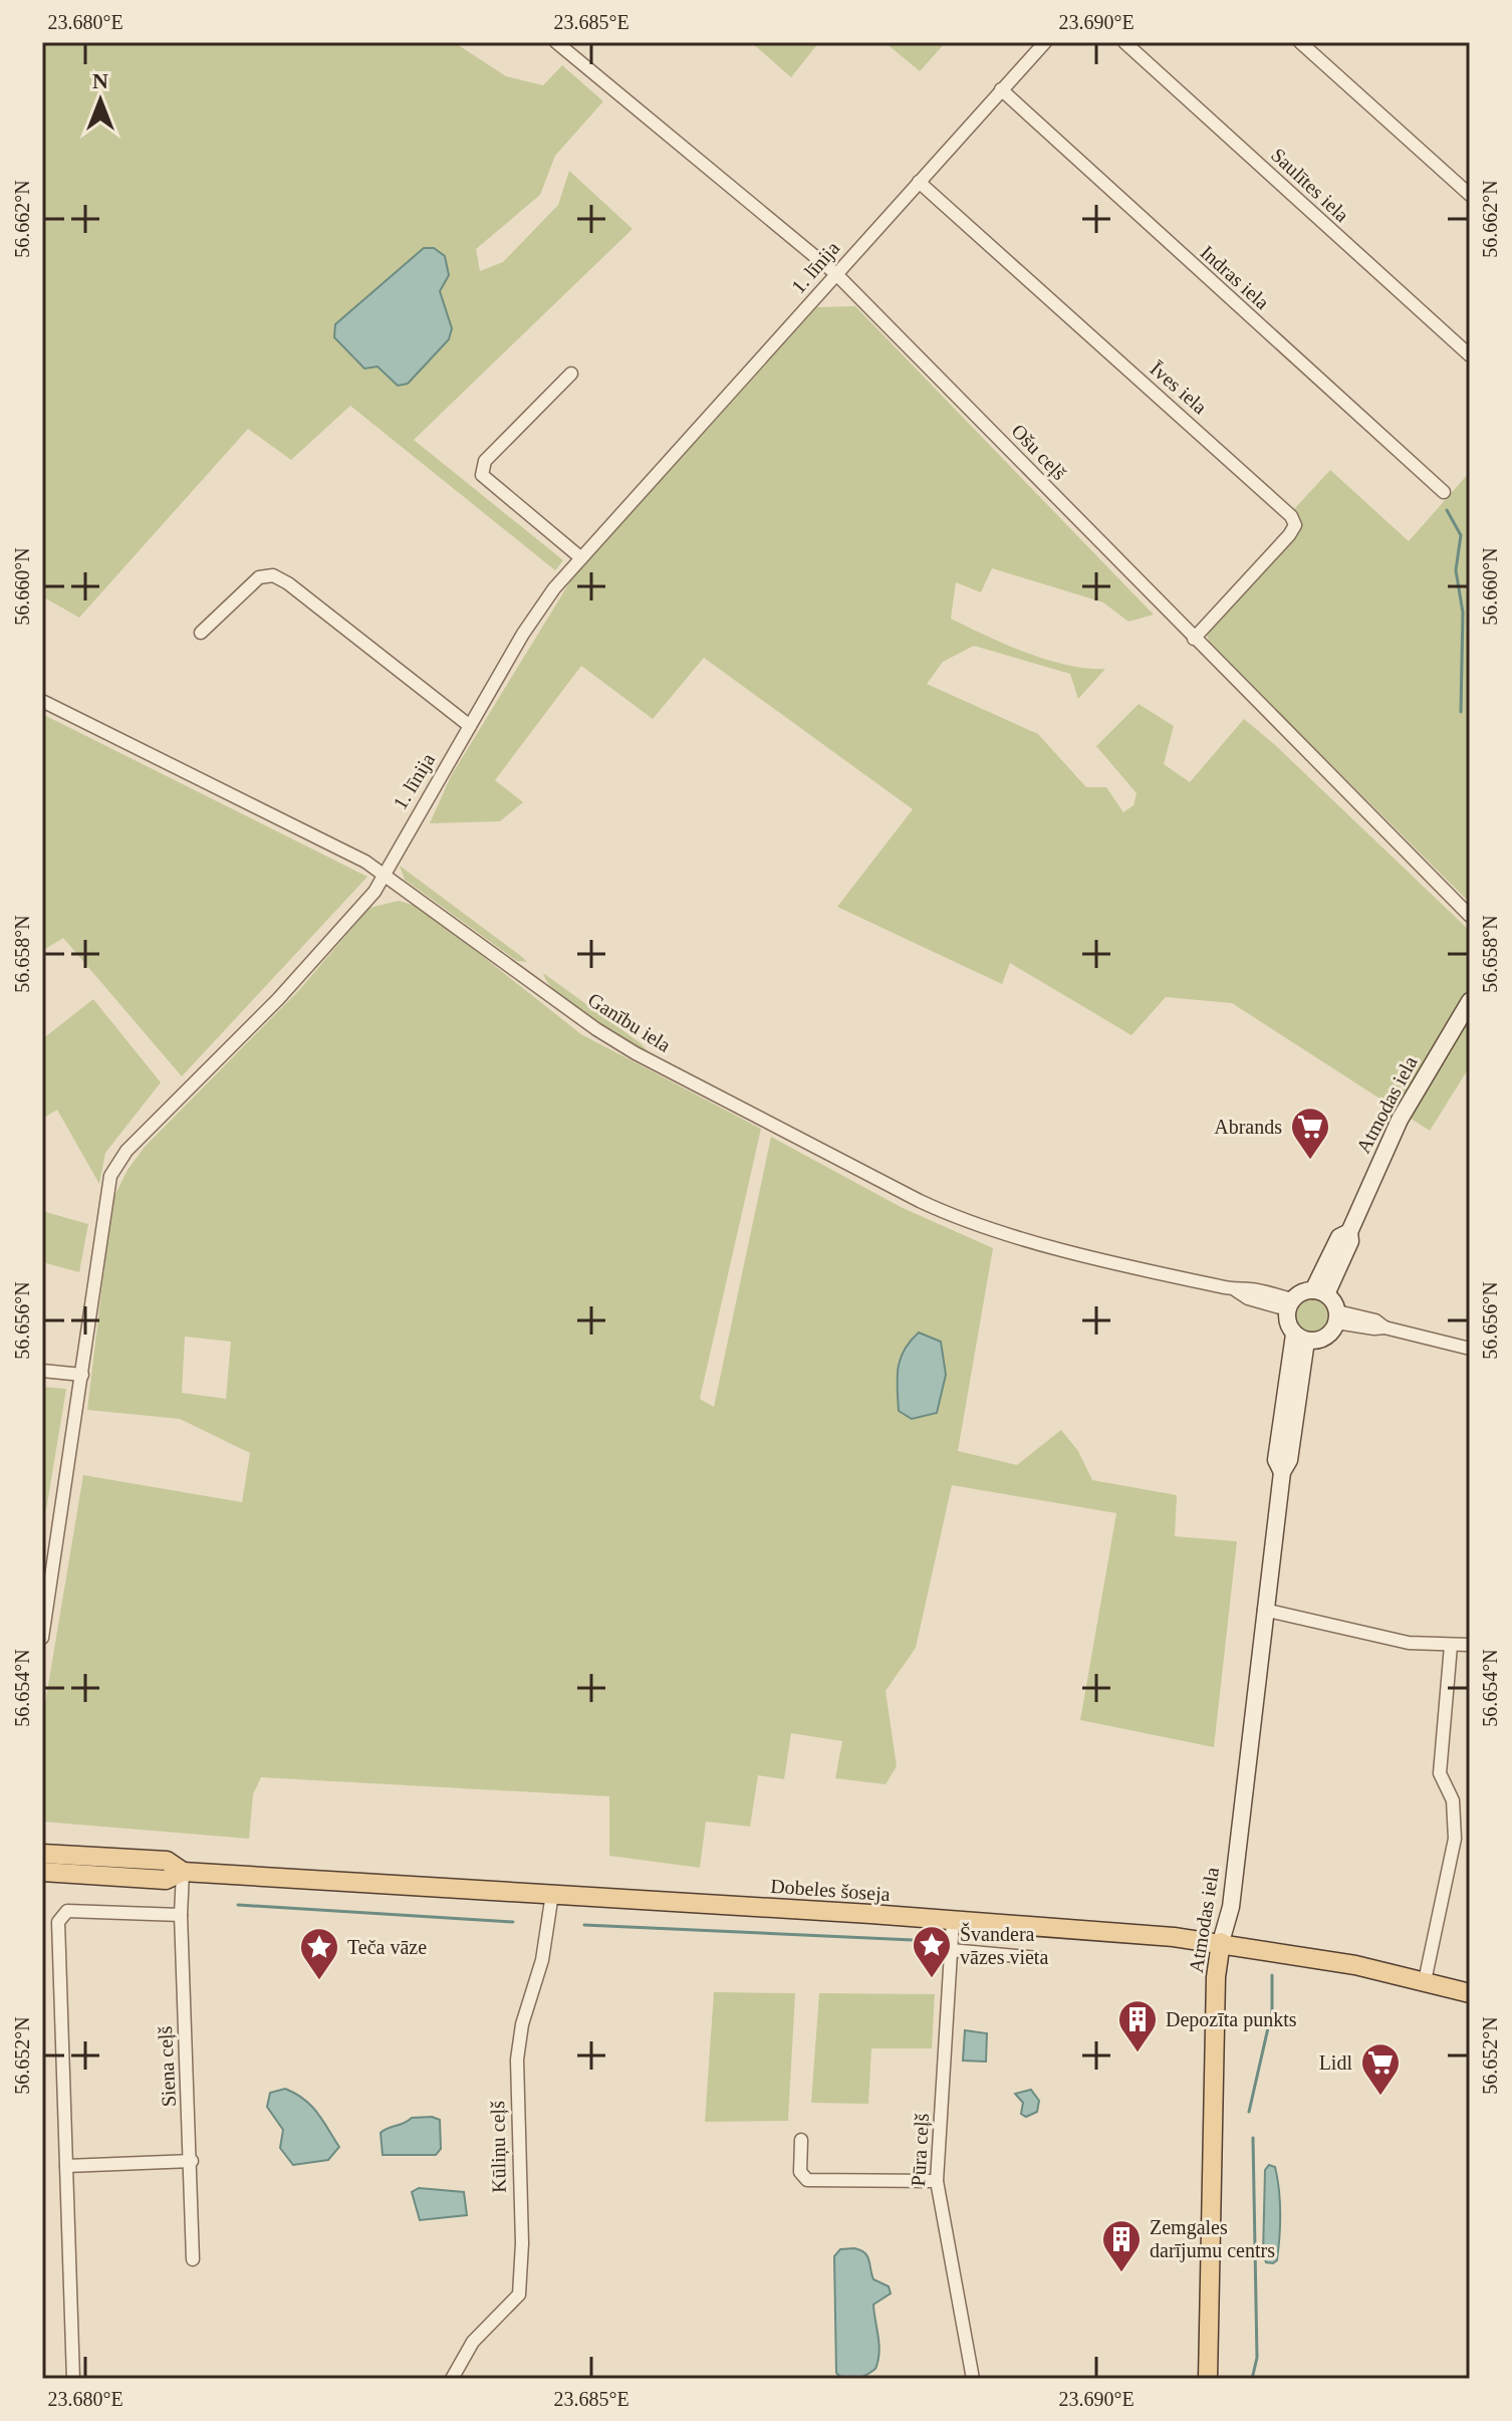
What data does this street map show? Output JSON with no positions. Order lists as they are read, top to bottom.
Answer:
{
  "streets": {
    "main road": ["Atmodas iela", "Dobeles šoseja"],
    "street": [
      "Saulītes iela",
      "1. līnija",
      "Indras iela",
      "Īves iela",
      "Ošu ceļš",
      "Ganību iela",
      "Siena ceļš",
      "Kūliņu ceļš",
      "Pūra ceļš"
    ]
  },
  "crossings": [
    ["1. līnija", "Indras iela"],
    ["1. līnija", "Īves iela"],
    ["1. līnija", "Ošu ceļš"],
    ["1. līnija", "Ganību iela"],
    ["Īves iela", "Ošu ceļš"],
    ["Ganību iela", "Atmodas iela"],
    ["Atmodas iela", "Dobeles šoseja"],
    ["Dobeles šoseja", "Siena ceļš"],
    ["Dobeles šoseja", "Kūliņu ceļš"],
    ["Dobeles šoseja", "Pūra ceļš"]
  ],
  "places": {
    "supermarket": ["Abrands", "Lidl"],
    "place": ["Švandera vāzes vieta", "Teča vāze"],
    "building": ["Depozīta punkts", "Zemgales darījumu centrs"]
  },
  "north": "top",
  "coordinates": [
    "23.680°E",
    "23.685°E",
    "23.690°E",
    "56.662°N",
    "56.660°N",
    "56.658°N",
    "56.656°N",
    "56.654°N",
    "56.652°N"
  ]
}
